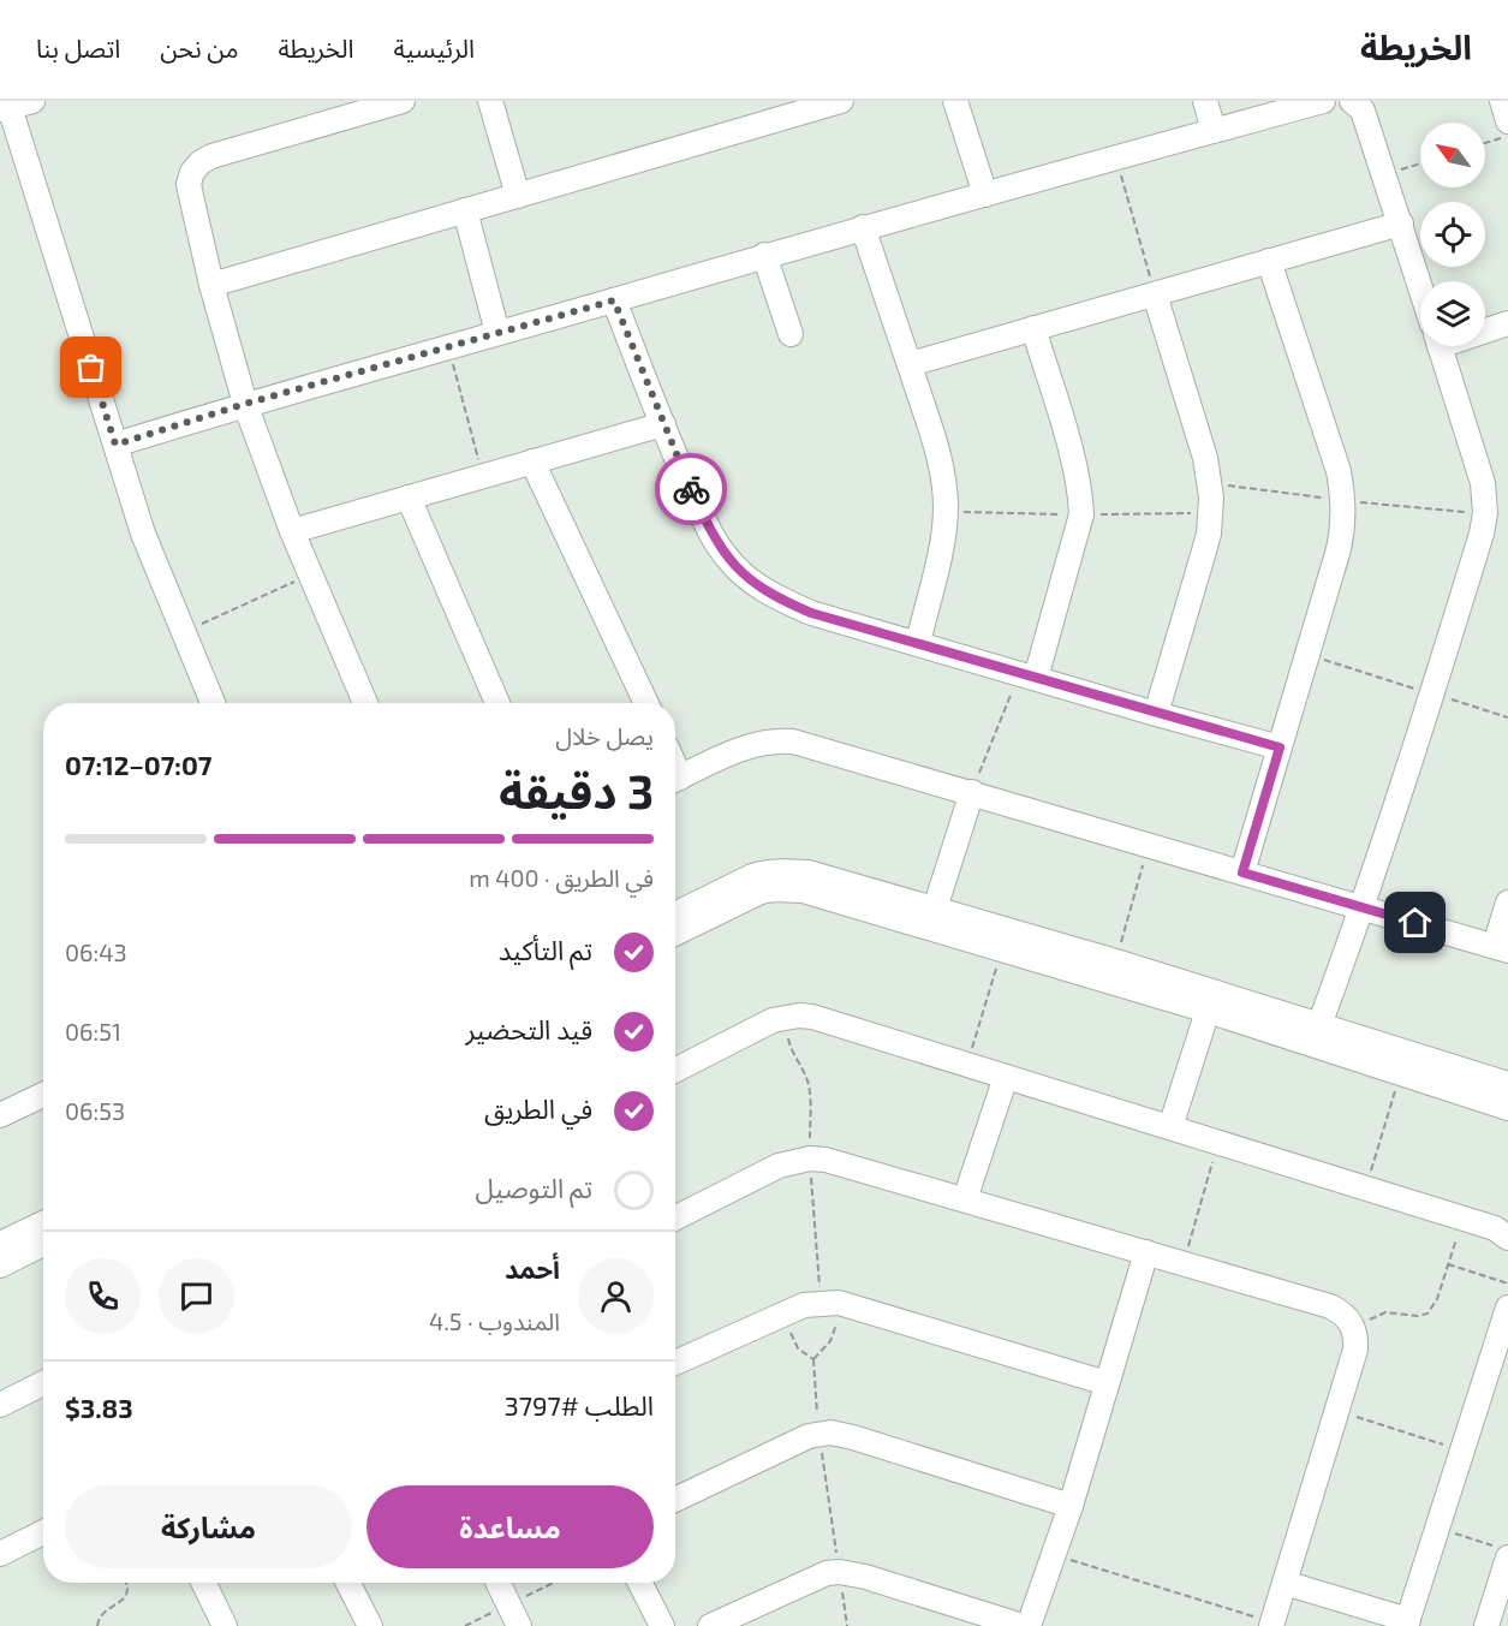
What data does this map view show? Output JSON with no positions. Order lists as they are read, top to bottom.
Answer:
{
  "north": "top left",
  "page": {
    "header": "الخريطة",
    "nav": [
      "الرئيسية",
      "الخريطة",
      "من نحن",
      "اتصل بنا"
    ],
    "heading": ["3 دقيقة", "يصل خلال", "07:07–07:12"],
    "panel": [
      "أحمد",
      "المندوب · 4.5",
      "الطلب #3797",
      "$3.83"
    ],
    "bar": "في الطريق · 400 m",
    "list": [
      ["تم التأكيد", "06:43"],
      ["قيد التحضير", "06:51"],
      ["في الطريق", "06:53"],
      "تم التوصيل"
    ],
    "buttons": ["مساعدة", "مشاركة"]
  }
}
